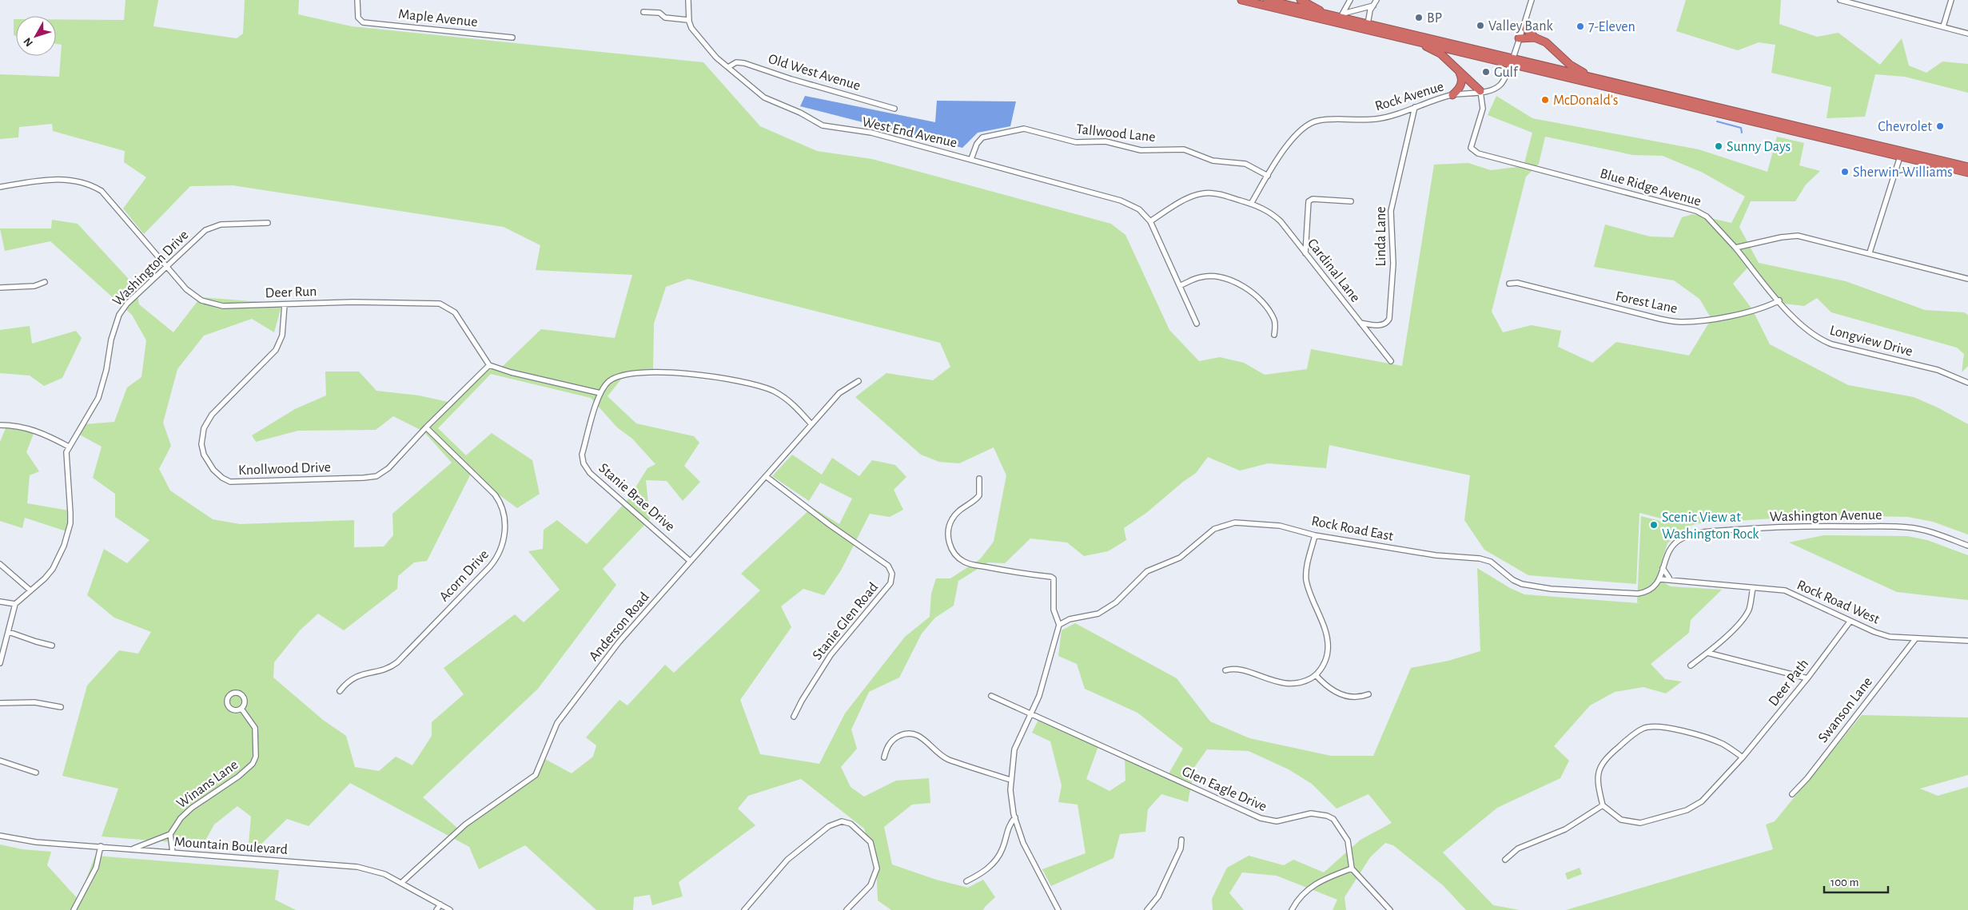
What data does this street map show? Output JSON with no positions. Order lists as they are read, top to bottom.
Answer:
{
  "streets": {
    "street": [
      "Maple Avenue",
      "Old West Avenue",
      "Rock Avenue",
      "West End Avenue",
      "Tallwood Lane",
      "Blue Ridge Avenue",
      "Linda Lane",
      "Washington Drive",
      "Cardinal Lane",
      "Deer Run",
      "Forest Lane",
      "Longview Drive",
      "Knollwood Drive",
      "Stanie Brae Drive",
      "Washington Avenue",
      "Rock Road East",
      "Acorn Drive",
      "Rock Road West",
      "Stanie Glen Road",
      "Anderson Road",
      "Deer Path",
      "Swanson Lane",
      "Winans Lane",
      "Glen Eagle Drive",
      "Mountain Boulevard"
    ]
  },
  "crossings": [
    ["Old West Avenue", "West End Avenue"],
    ["Rock Avenue", "Tallwood Lane"],
    ["Rock Avenue", "Blue Ridge Avenue"],
    ["Rock Avenue", "Linda Lane"],
    ["Rock Avenue", "Cardinal Lane"],
    ["West End Avenue", "Tallwood Lane"],
    ["Blue Ridge Avenue", "Longview Drive"],
    ["Linda Lane", "Cardinal Lane"],
    ["Washington Drive", "Deer Run"],
    ["Deer Run", "Knollwood Drive"],
    ["Forest Lane", "Longview Drive"],
    ["Knollwood Drive", "Acorn Drive"],
    ["Stanie Brae Drive", "Anderson Road"],
    ["Washington Avenue", "Rock Road West"],
    ["Rock Road East", "Rock Road West"],
    ["Rock Road West", "Deer Path"],
    ["Rock Road West", "Swanson Lane"],
    ["Stanie Glen Road", "Anderson Road"],
    ["Anderson Road", "Mountain Boulevard"]
  ],
  "places": [
    "BP",
    "Valley Bank",
    "7-Eleven",
    "Gulf",
    "McDonald's",
    "Chevrolet",
    "Sunny Days",
    "Sherwin-Williams",
    "Scenic View at Washington Rock"
  ],
  "scale_bar": "100 m",
  "north": "bottom left"
}
